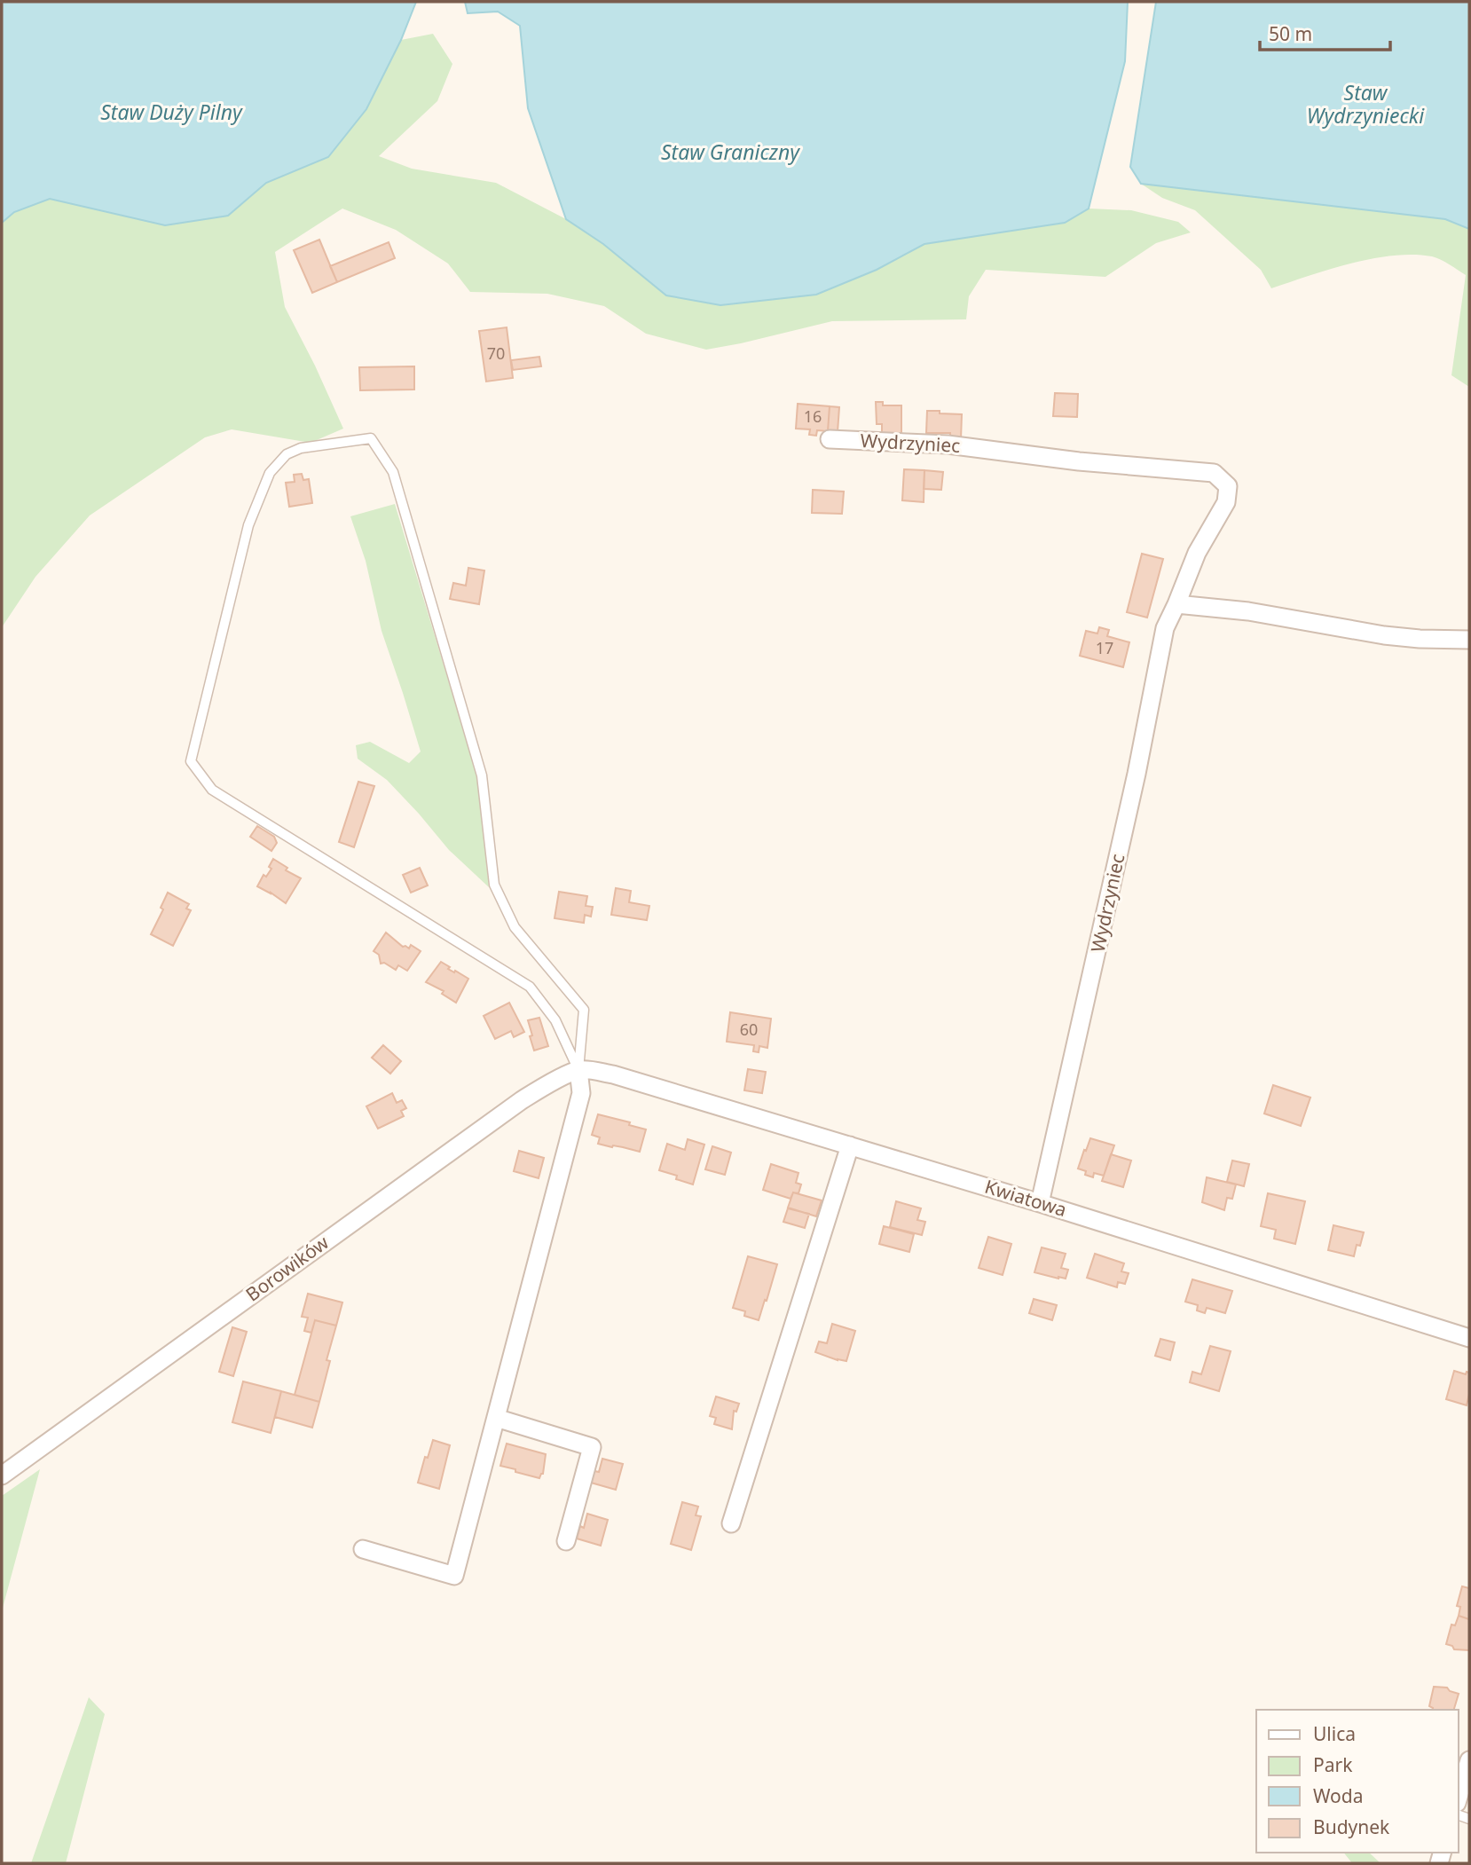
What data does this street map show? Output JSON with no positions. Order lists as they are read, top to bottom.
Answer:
{
  "streets": {
    "street": ["Wydrzyniec", "Kwiatowa", "Borowików"]
  },
  "crossings": [
    ["Wydrzyniec", "Kwiatowa"],
    ["Kwiatowa", "Borowików"]
  ],
  "water": ["Staw Wydrzyniecki", "Staw Duży Pilny", "Staw Graniczny"],
  "house_numbers": [
    "70",
    "16",
    "17",
    "60"
  ],
  "legend": [
    "Ulica",
    "Park",
    "Woda",
    "Budynek"
  ],
  "scale_bar": "50 m"
}
